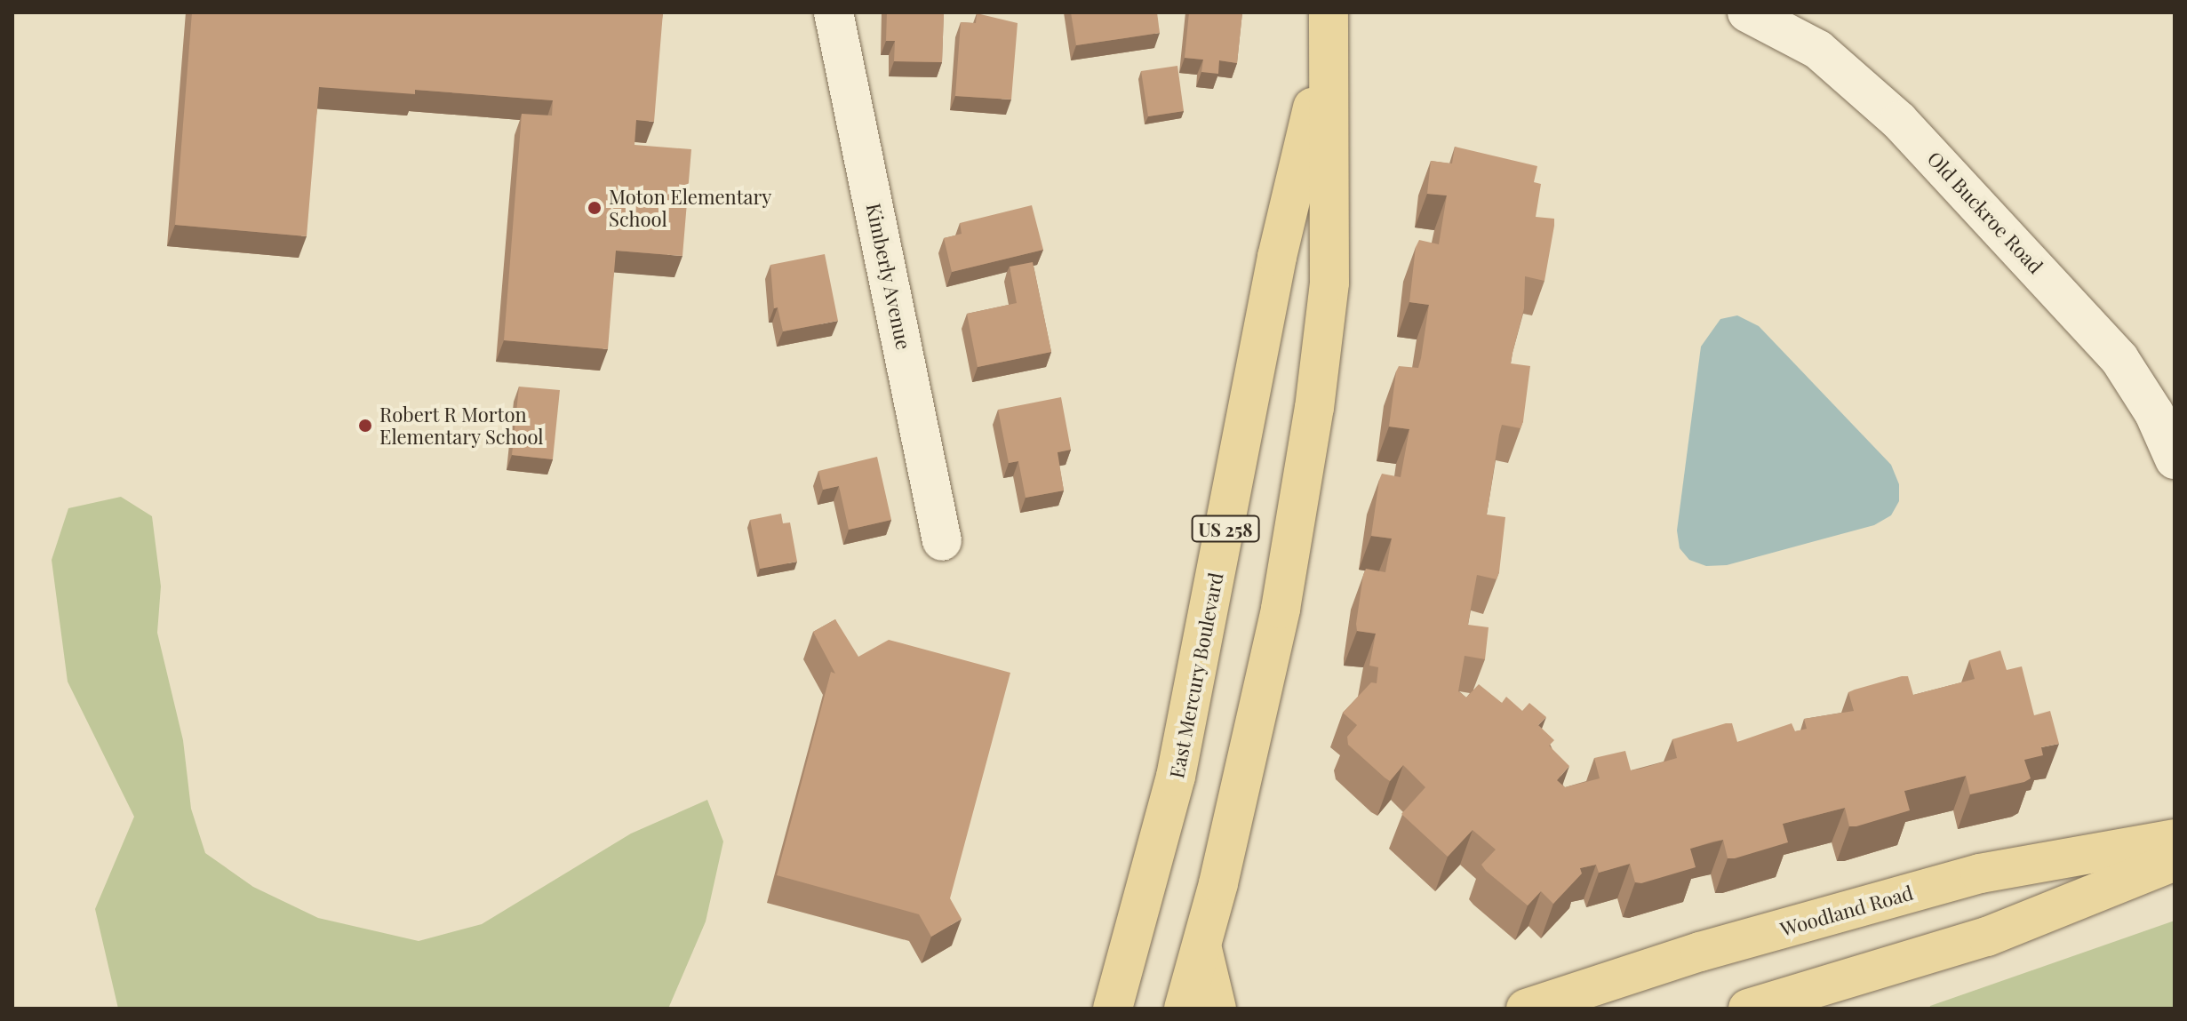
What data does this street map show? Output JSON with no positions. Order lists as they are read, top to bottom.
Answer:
{
  "streets": {
    "main road": ["US 258", "East Mercury Boulevard", "Woodland Road"],
    "street": ["Old Buckroe Road", "Kimberly Avenue"]
  },
  "places": ["Moton Elementary School", "Robert R Morton Elementary School"]
}
